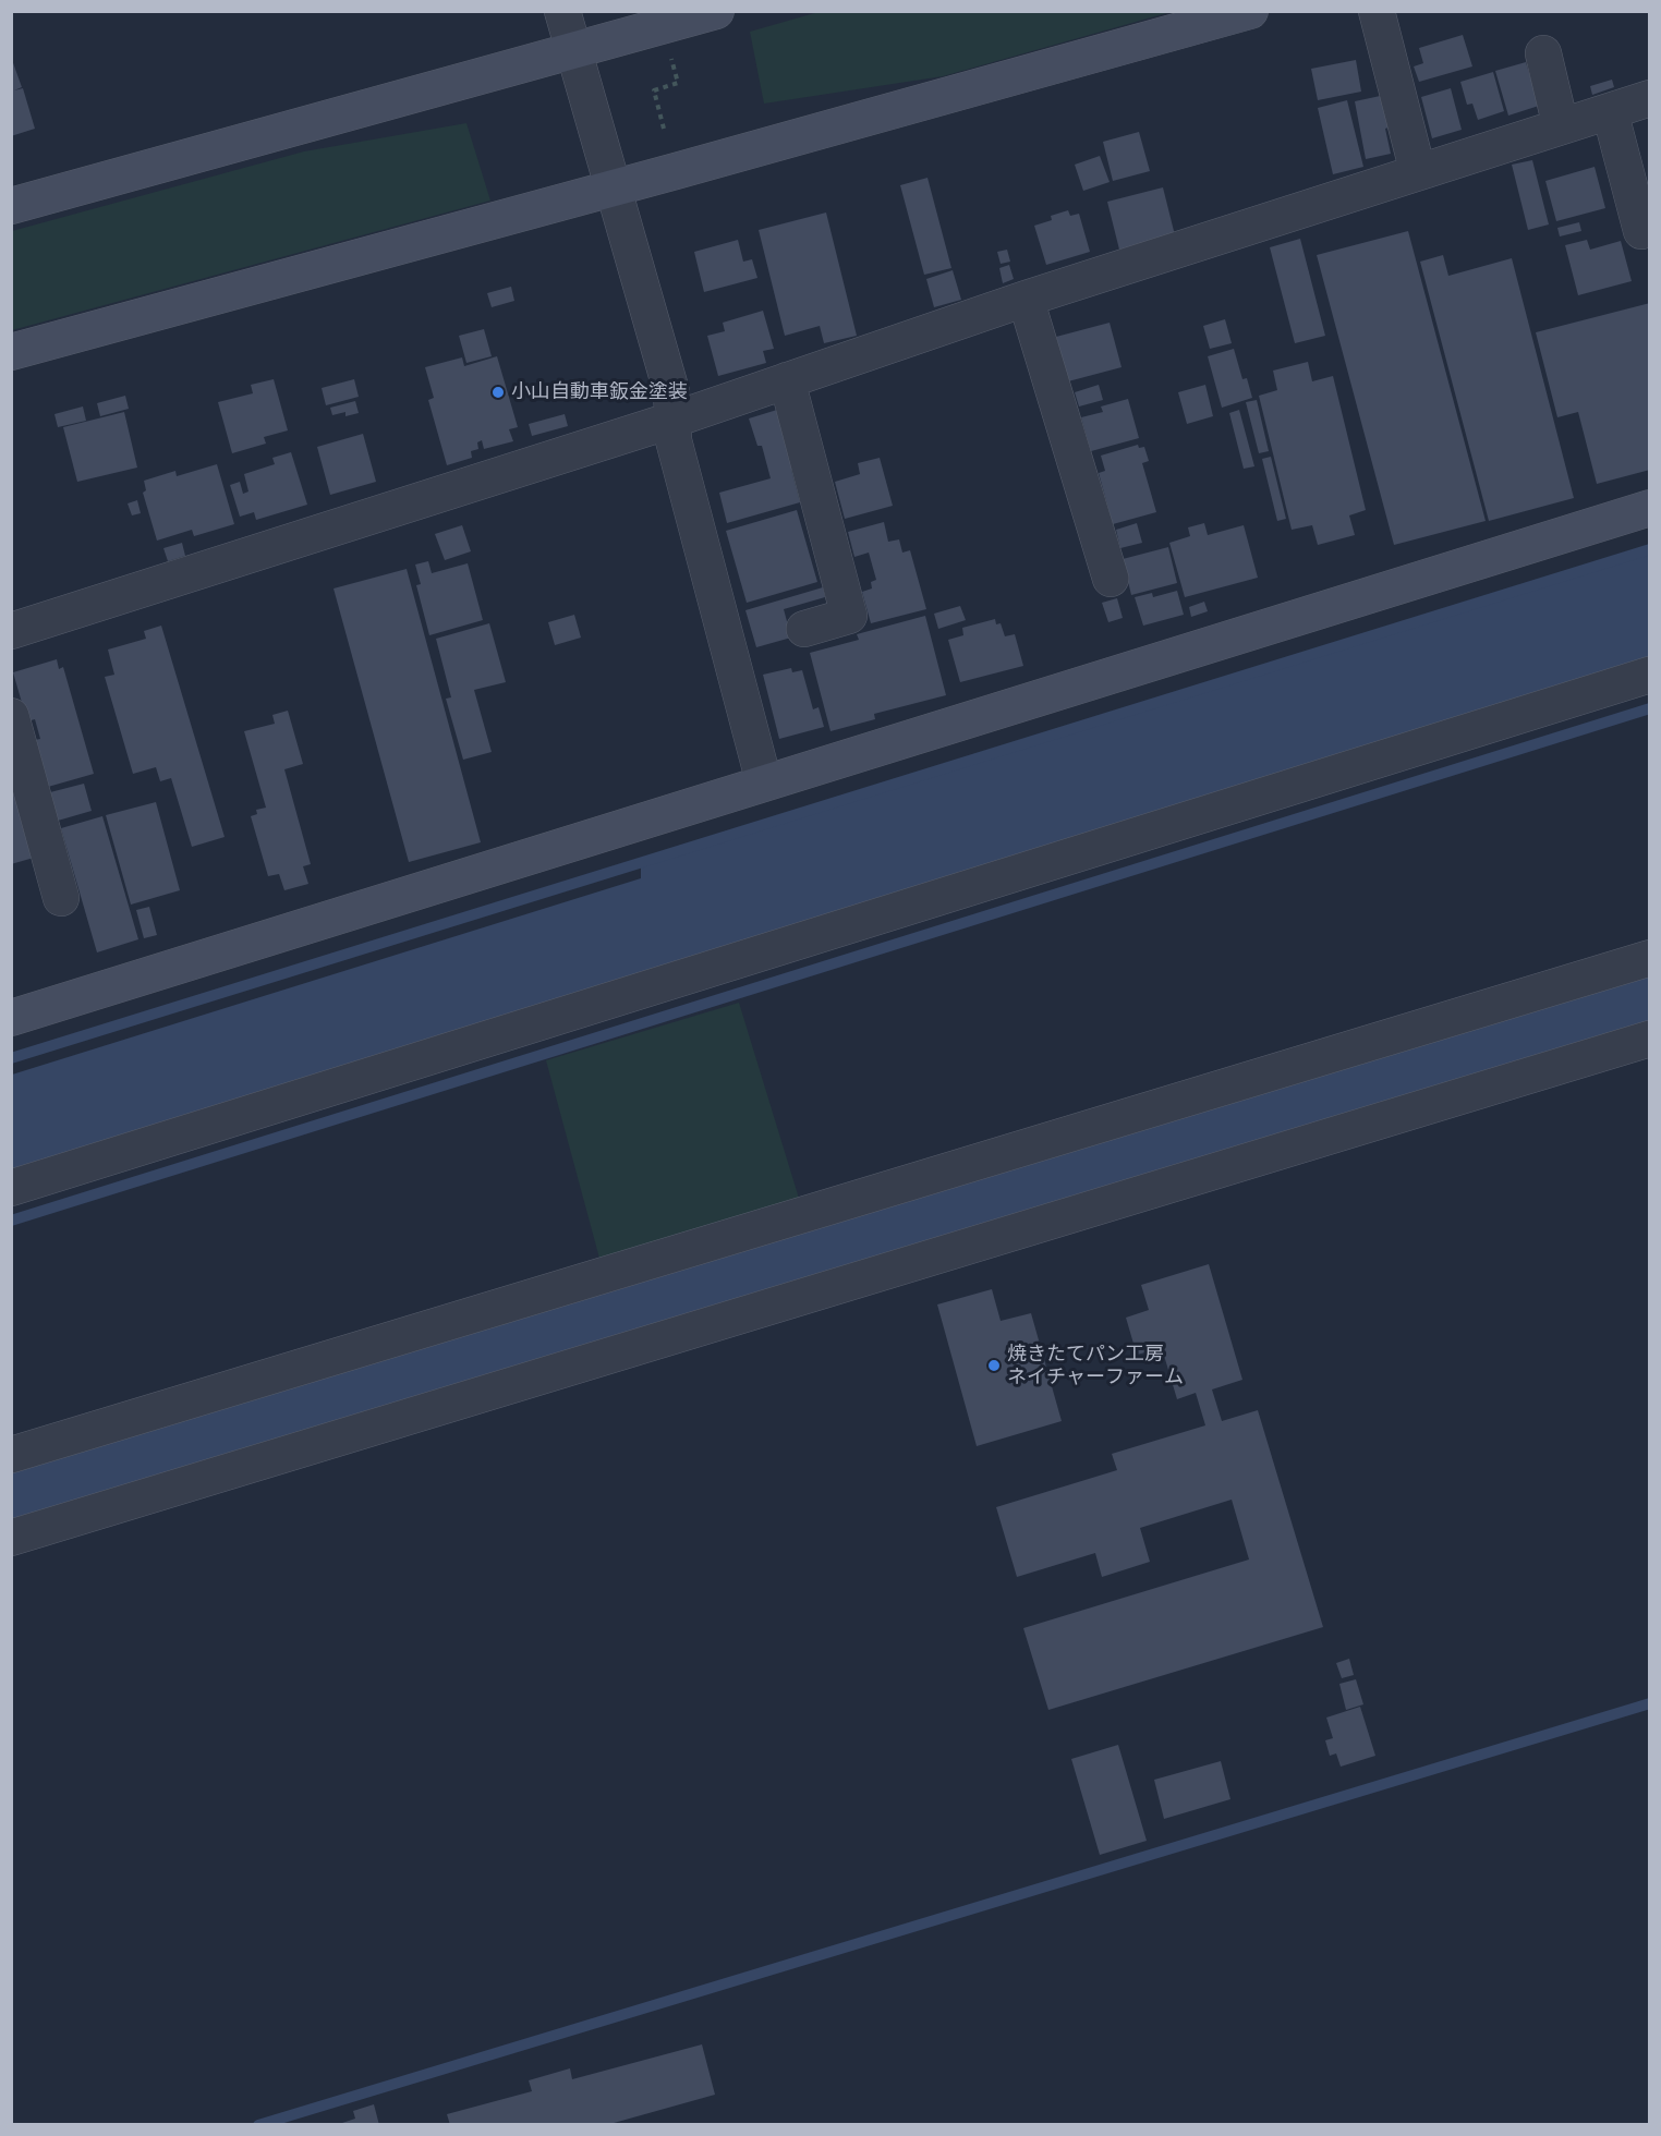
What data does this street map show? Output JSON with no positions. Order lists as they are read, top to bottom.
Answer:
{
  "places": ["小山自動車鈑金塗装", "焼きたてパン工房 ネイチャーファーム"]
}
